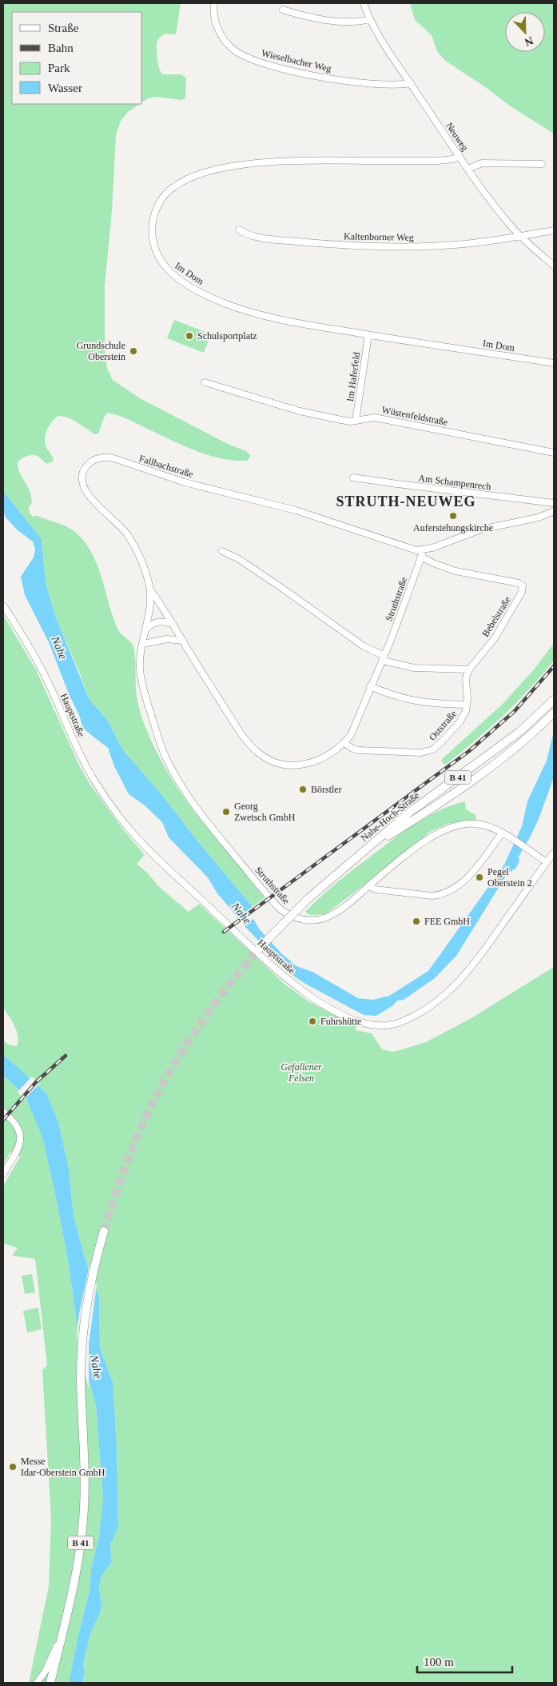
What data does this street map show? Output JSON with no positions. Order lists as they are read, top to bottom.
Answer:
{
  "streets": {
    "main road": ["B 41", "Nahe-Hoch-Straße"],
    "street": [
      "Wieselbacher Weg",
      "Neuweg",
      "Kaltenborner Weg",
      "Im Dom",
      "Im Haferfeld",
      "Wüstenfeldstraße",
      "Fallbachstraße",
      "Am Schampenrech",
      "Struthstraße",
      "Bebelstraße",
      "Hauptstraße",
      "Oststraße"
    ]
  },
  "crossings": [
    ["Wieselbacher Weg", "Neuweg"],
    ["Neuweg", "Kaltenborner Weg"],
    ["Neuweg", "Im Dom"],
    ["Im Dom", "Im Haferfeld"],
    ["Im Haferfeld", "Wüstenfeldstraße"],
    ["Fallbachstraße", "Struthstraße"],
    ["Fallbachstraße", "Bebelstraße"],
    ["Struthstraße", "Bebelstraße"],
    ["Struthstraße", "Hauptstraße"],
    ["Struthstraße", "Oststraße"],
    ["Bebelstraße", "Oststraße"],
    ["B 41", "Nahe-Hoch-Straße"]
  ],
  "districts": ["STRUTH-NEUWEG"],
  "water": ["Nahe"],
  "parks": ["Gefallener Felsen"],
  "places": [
    "Schulsportplatz",
    "Grundschule Oberstein",
    "Auferstehungskirche",
    "Börstler",
    "Georg Zwetsch GmbH",
    "Pegel Oberstein 2",
    "FEE GmbH",
    "Fuhrshütte",
    "Messe Idar-Oberstein GmbH"
  ],
  "legend": [
    "Straße",
    "Bahn",
    "Park",
    "Wasser"
  ],
  "scale_bar": "100 m",
  "north": "bottom right"
}
